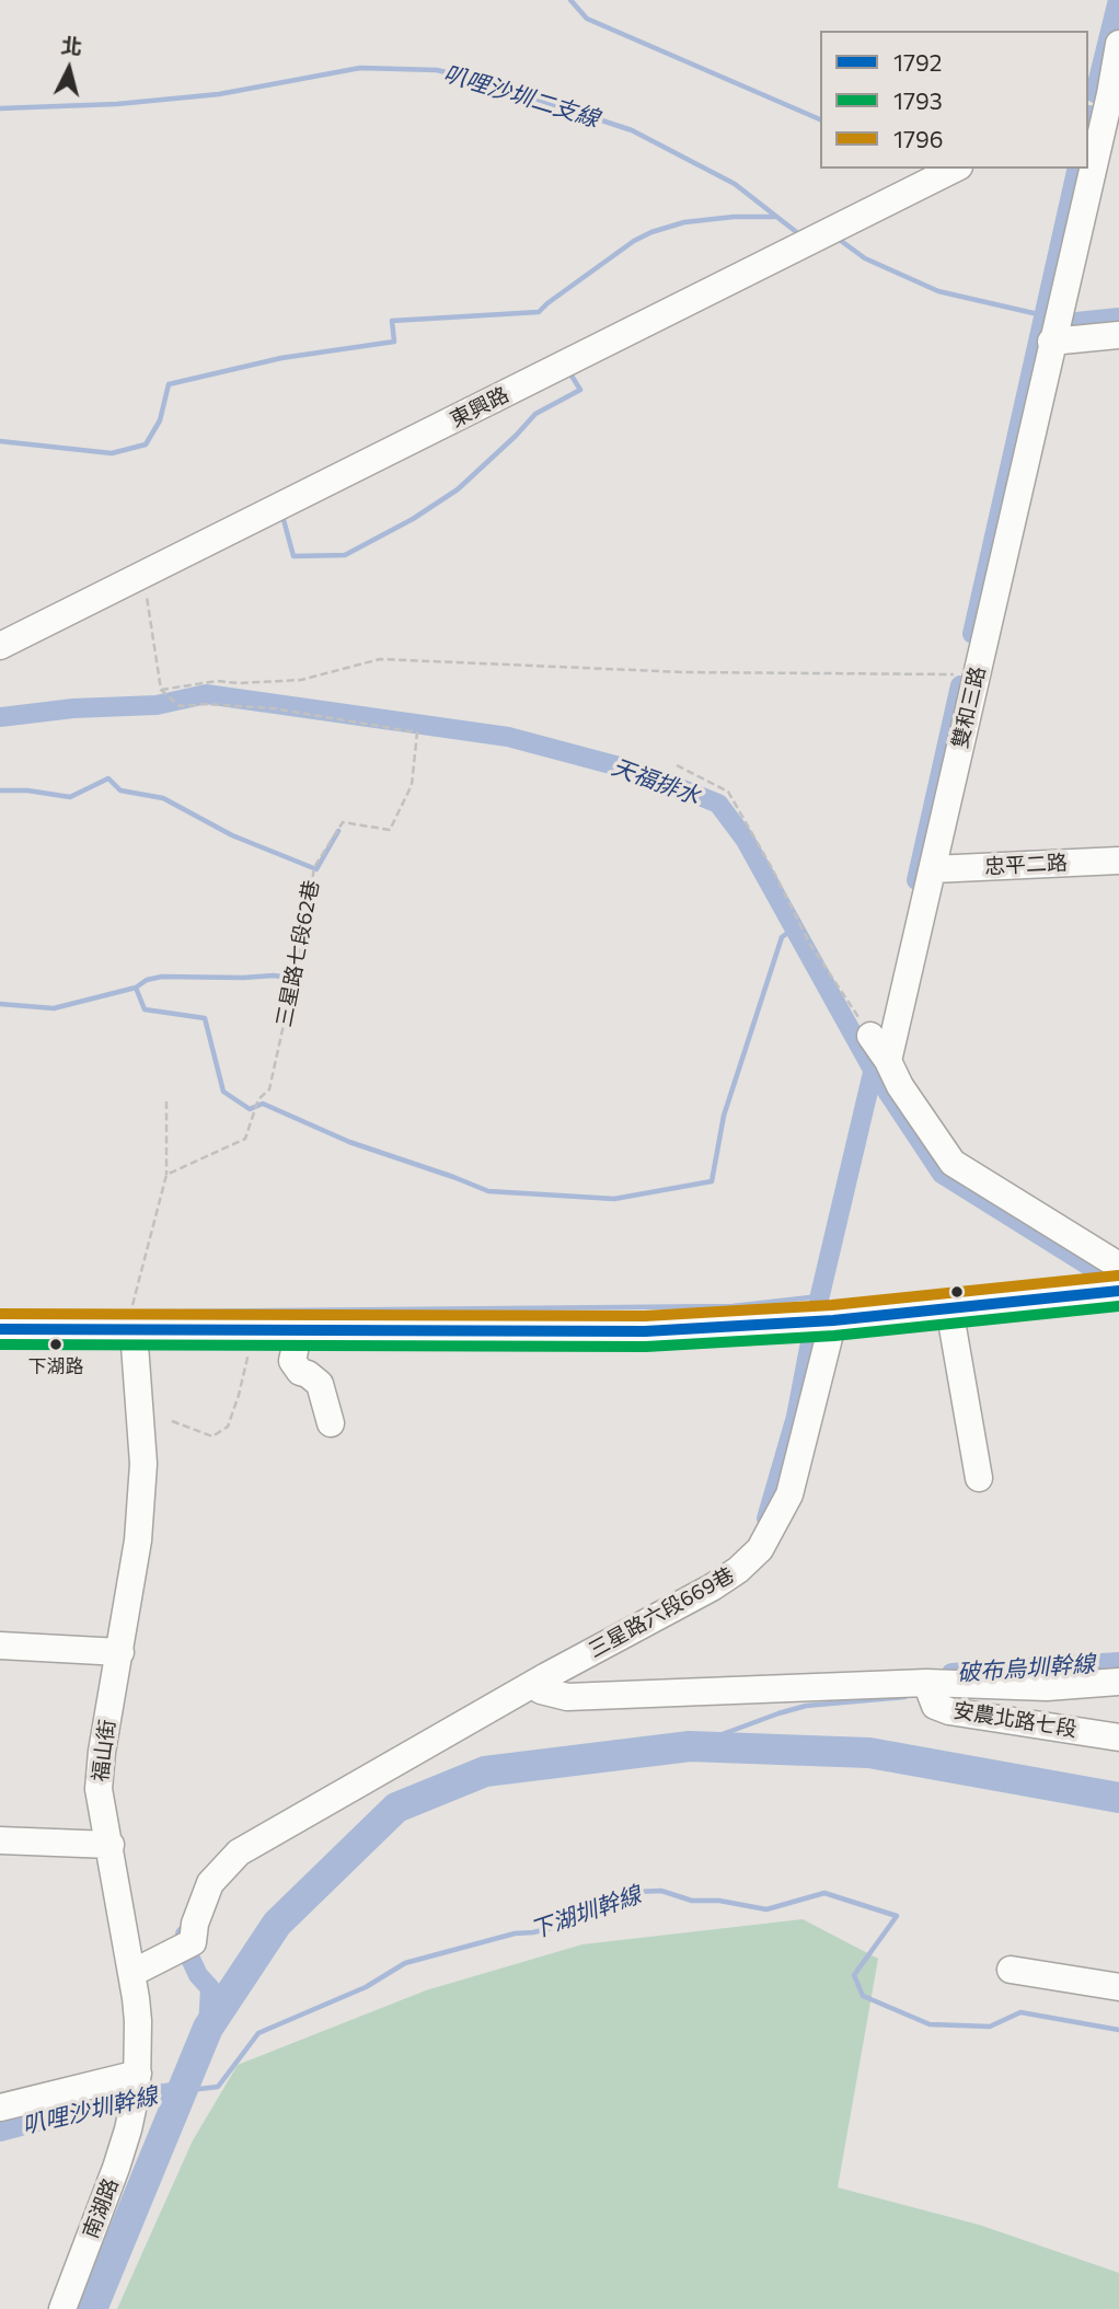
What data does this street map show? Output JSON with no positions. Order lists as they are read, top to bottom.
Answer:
{
  "streets": {
    "street": [
      "東興路",
      "雙和三路",
      "忠平二路",
      "三星路六段669巷",
      "安農北路七段",
      "福山街",
      "南湖路"
    ],
    "path": ["三星路七段62巷"]
  },
  "crossings": [
    ["雙和三路", "忠平二路"],
    ["三星路六段669巷", "福山街"],
    ["福山街", "南湖路"]
  ],
  "water": [
    "叭哩沙圳二支線",
    "天福排水",
    "破布烏圳幹線",
    "下湖圳幹線",
    "叭哩沙圳幹線"
  ],
  "places": ["下湖路"],
  "lines": ["transit line 1796", "transit line 1792", "transit line 1793"],
  "legend": ["1792", "1793", "1796"],
  "north": "top"
}
